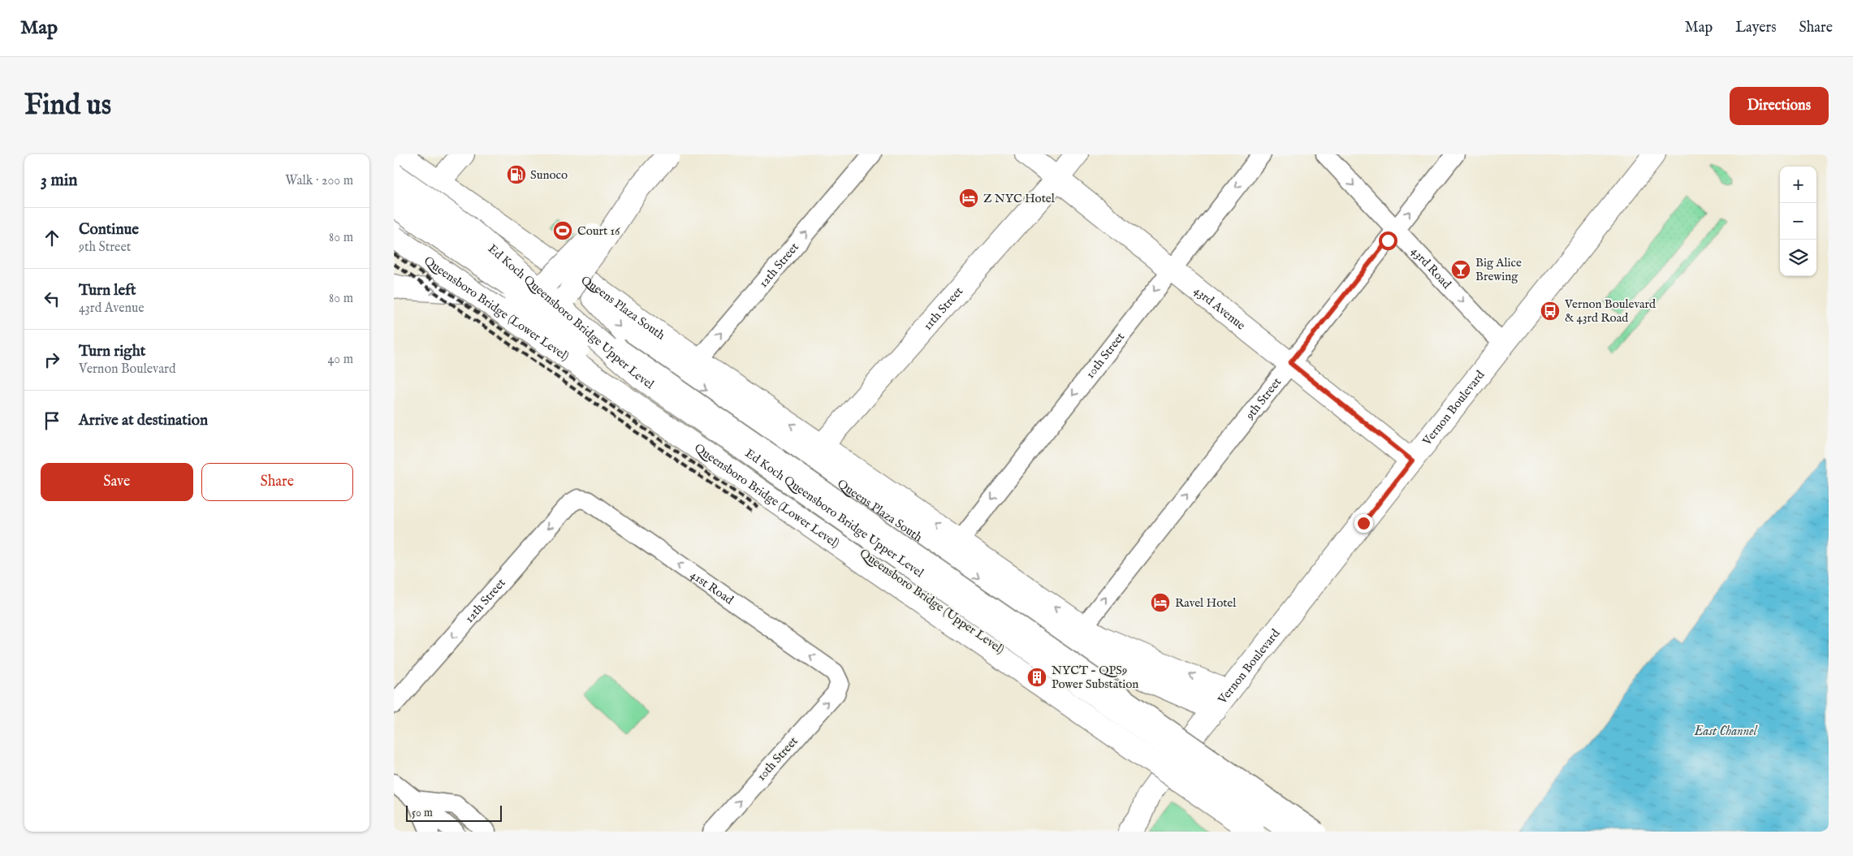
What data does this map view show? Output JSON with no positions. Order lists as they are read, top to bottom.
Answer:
{
  "streets": {
    "main road": [
      "43rd Avenue",
      "Queens Plaza South",
      "11th Street",
      "Queensboro Bridge (Lower Level)",
      "Ed Koch Queensboro Bridge Upper Level",
      "Vernon Boulevard",
      "Queensboro Bridge (Upper Level)"
    ],
    "street": [
      "12th Street",
      "43rd Road",
      "10th Street",
      "9th Street",
      "41st Road"
    ]
  },
  "crossings": [
    ["12th Street", "Queens Plaza South"],
    ["12th Street", "41st Road"],
    ["43rd Road", "9th Street"],
    ["43rd Road", "Vernon Boulevard"],
    ["43rd Avenue", "11th Street"],
    ["43rd Avenue", "10th Street"],
    ["43rd Avenue", "9th Street"],
    ["43rd Avenue", "Vernon Boulevard"],
    ["Queens Plaza South", "11th Street"],
    ["Queens Plaza South", "10th Street"],
    ["Queens Plaza South", "9th Street"],
    ["Queens Plaza South", "Vernon Boulevard"],
    ["Queensboro Bridge (Lower Level)", "Queensboro Bridge (Upper Level)"],
    ["Ed Koch Queensboro Bridge Upper Level", "Queensboro Bridge (Upper Level)"],
    ["10th Street", "41st Road"]
  ],
  "one_way": ["43rd Road", "9th Street"],
  "water": ["East Channel"],
  "places": {
    "fuel station": ["Sunoco"],
    "hotel": ["Z NYC Hotel", "Ravel Hotel"],
    "sports": ["Court 16"],
    "bar": ["Big Alice Brewing"],
    "bus stop": ["Vernon Boulevard & 43rd Road"],
    "building": ["NYCT - QPS9 Power Substation"]
  },
  "scale_bar": "50 m",
  "page": {
    "header": "Map",
    "nav": ["Map", "Layers", "Share"],
    "buttons": [
      "Directions",
      ["Save", "Share"]
    ],
    "title": "Find us",
    "heading": ["3 min", "Walk · 200 m"],
    "map_buttons": ["+", "−"],
    "list": [
      ["Continue", "9th Street", "80 m"],
      ["Turn left", "43rd Avenue", "80 m"],
      ["Turn right", "Vernon Boulevard", "40 m"],
      "Arrive at destination"
    ],
    "scale": "50 m"
  }
}
